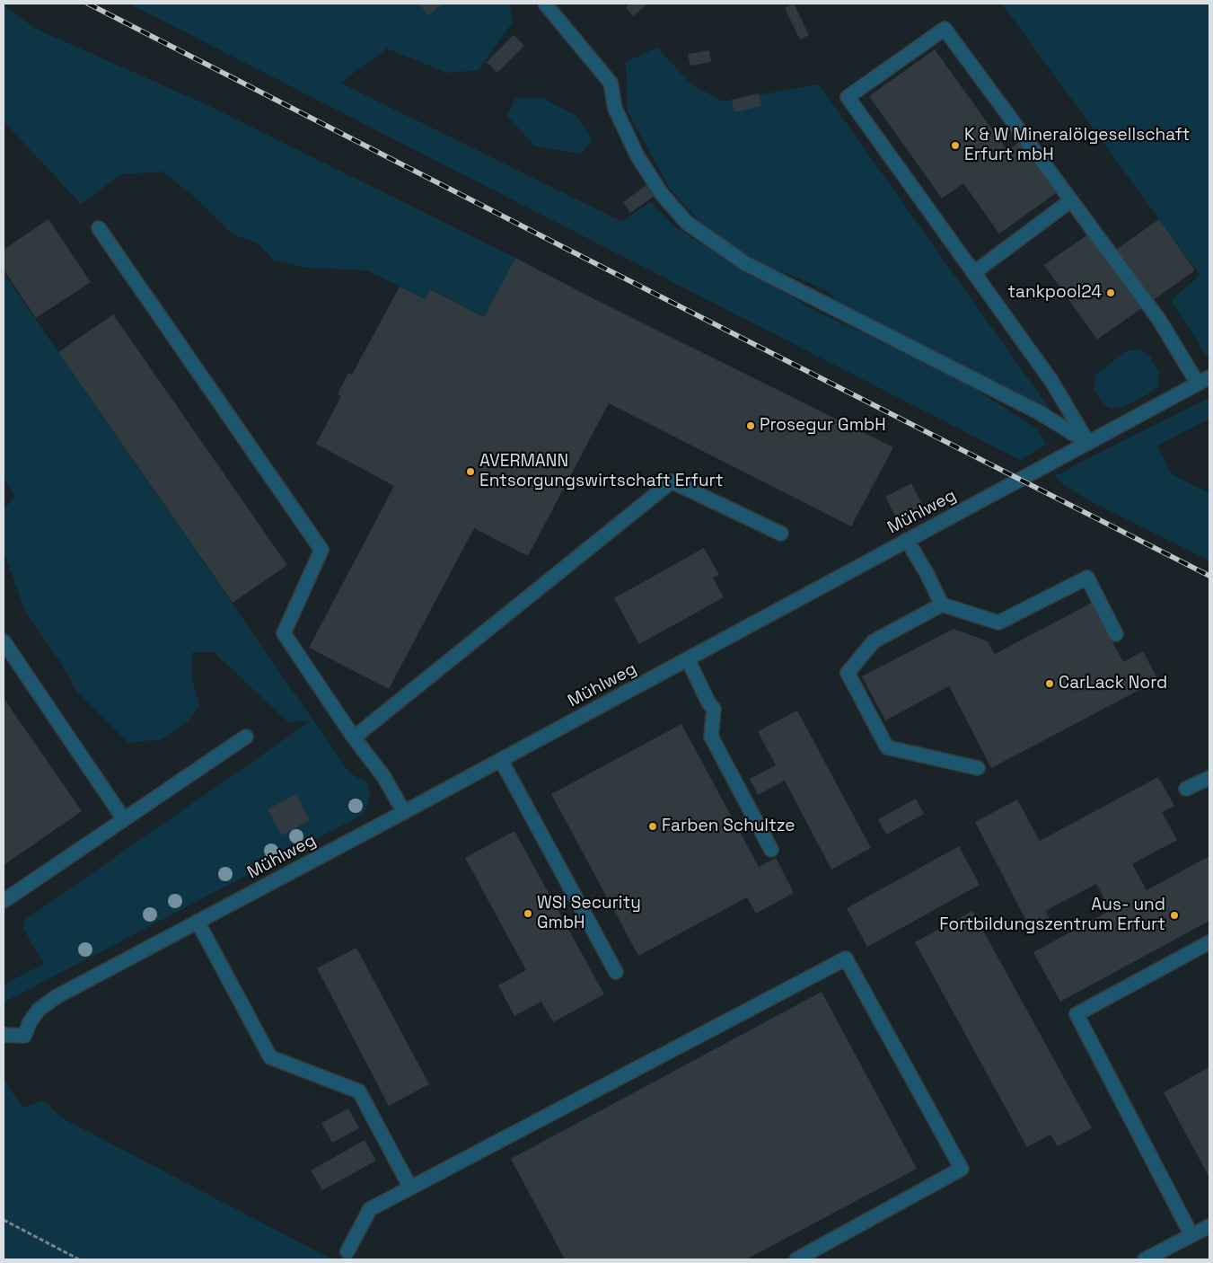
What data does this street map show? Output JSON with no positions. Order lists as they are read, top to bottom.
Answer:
{
  "streets": {
    "street": ["Mühlweg"]
  },
  "places": [
    "K & W Mineralölgesellschaft Erfurt mbH",
    "tankpool24",
    "Prosegur GmbH",
    "AVERMANN Entsorgungswirtschaft Erfurt",
    "CarLack Nord",
    "Farben Schultze",
    "WSI Security GmbH",
    "Aus- und Fortbildungszentrum Erfurt"
  ]
}
